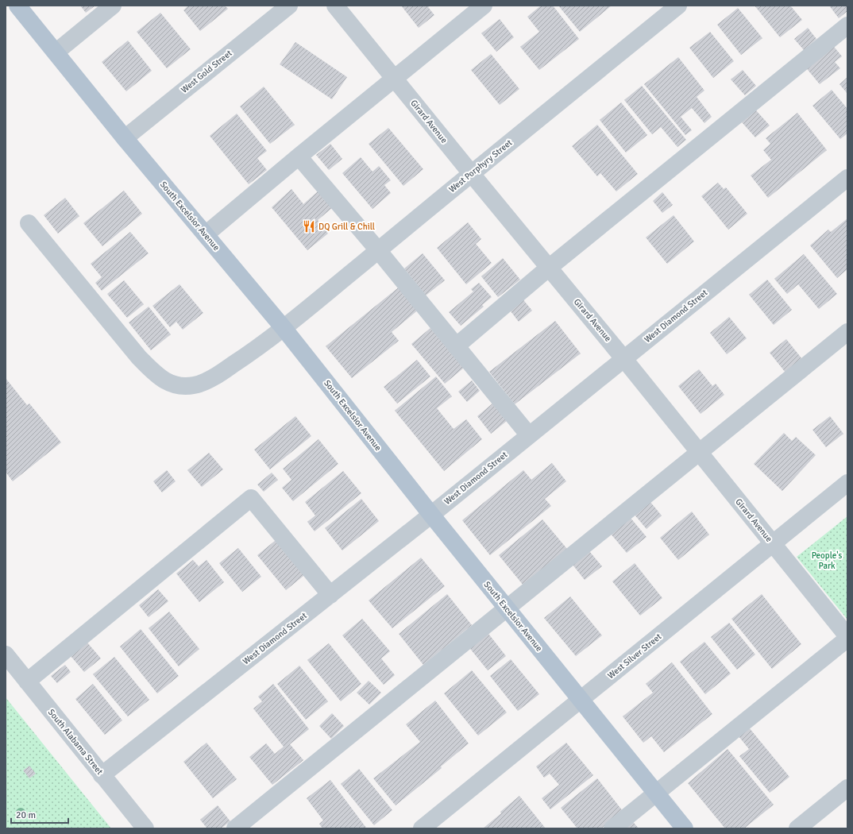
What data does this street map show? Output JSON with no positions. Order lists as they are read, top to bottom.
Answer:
{
  "streets": {
    "main road": ["South Excelsior Avenue"],
    "street": [
      "West Gold Street",
      "Girard Avenue",
      "West Porphyry Street",
      "West Diamond Street",
      "West Silver Street",
      "South Alabama Street"
    ]
  },
  "crossings": [
    ["West Gold Street", "South Excelsior Avenue"],
    ["Girard Avenue", "West Porphyry Street"],
    ["Girard Avenue", "West Diamond Street"],
    ["Girard Avenue", "West Silver Street"],
    ["West Porphyry Street", "South Excelsior Avenue"],
    ["South Excelsior Avenue", "West Diamond Street"],
    ["South Excelsior Avenue", "West Silver Street"],
    ["West Diamond Street", "South Alabama Street"]
  ],
  "parks": ["People's Park"],
  "places": {
    "restaurant": ["DQ Grill & Chill"]
  },
  "scale_bar": "20 m"
}
